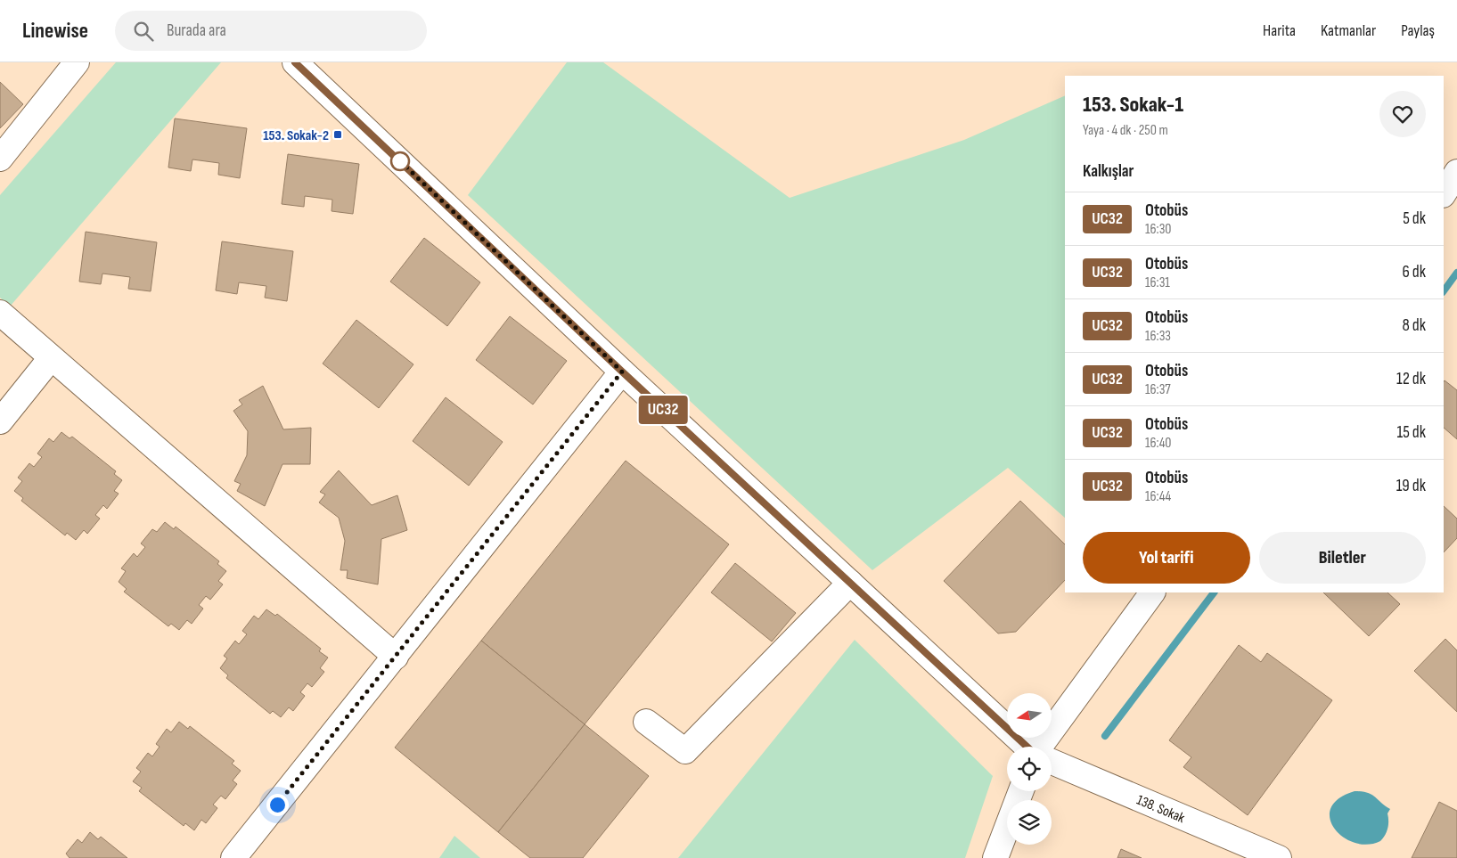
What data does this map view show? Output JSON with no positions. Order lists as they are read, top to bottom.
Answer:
{
  "streets": {
    "street": ["138. Sokak"]
  },
  "places": {
    "transit": ["153. Sokak-2"]
  },
  "lines": ["bus line UC32"],
  "north": "left",
  "page": {
    "header": "Linewise",
    "search": "Burada ara",
    "nav": ["Harita", "Katmanlar", "Paylaş"],
    "on_map": "UC32",
    "heading": [
      ["153. Sokak-1", "Yaya · 4 dk · 250 m"],
      "Kalkışlar"
    ],
    "list": [
      {
        "mark": "UC32",
        "name": "Otobüs",
        "note": "16:30",
        "value": "5 dk"
      },
      {
        "mark": "UC32",
        "name": "Otobüs",
        "note": "16:31",
        "value": "6 dk"
      },
      {
        "mark": "UC32",
        "name": "Otobüs",
        "note": "16:33",
        "value": "8 dk"
      },
      {
        "mark": "UC32",
        "name": "Otobüs",
        "note": "16:37",
        "value": "12 dk"
      },
      {
        "mark": "UC32",
        "name": "Otobüs",
        "note": "16:40",
        "value": "15 dk"
      },
      {
        "mark": "UC32",
        "name": "Otobüs",
        "note": "16:44",
        "value": "19 dk"
      }
    ],
    "buttons": ["Yol tarifi", "Biletler"]
  }
}
